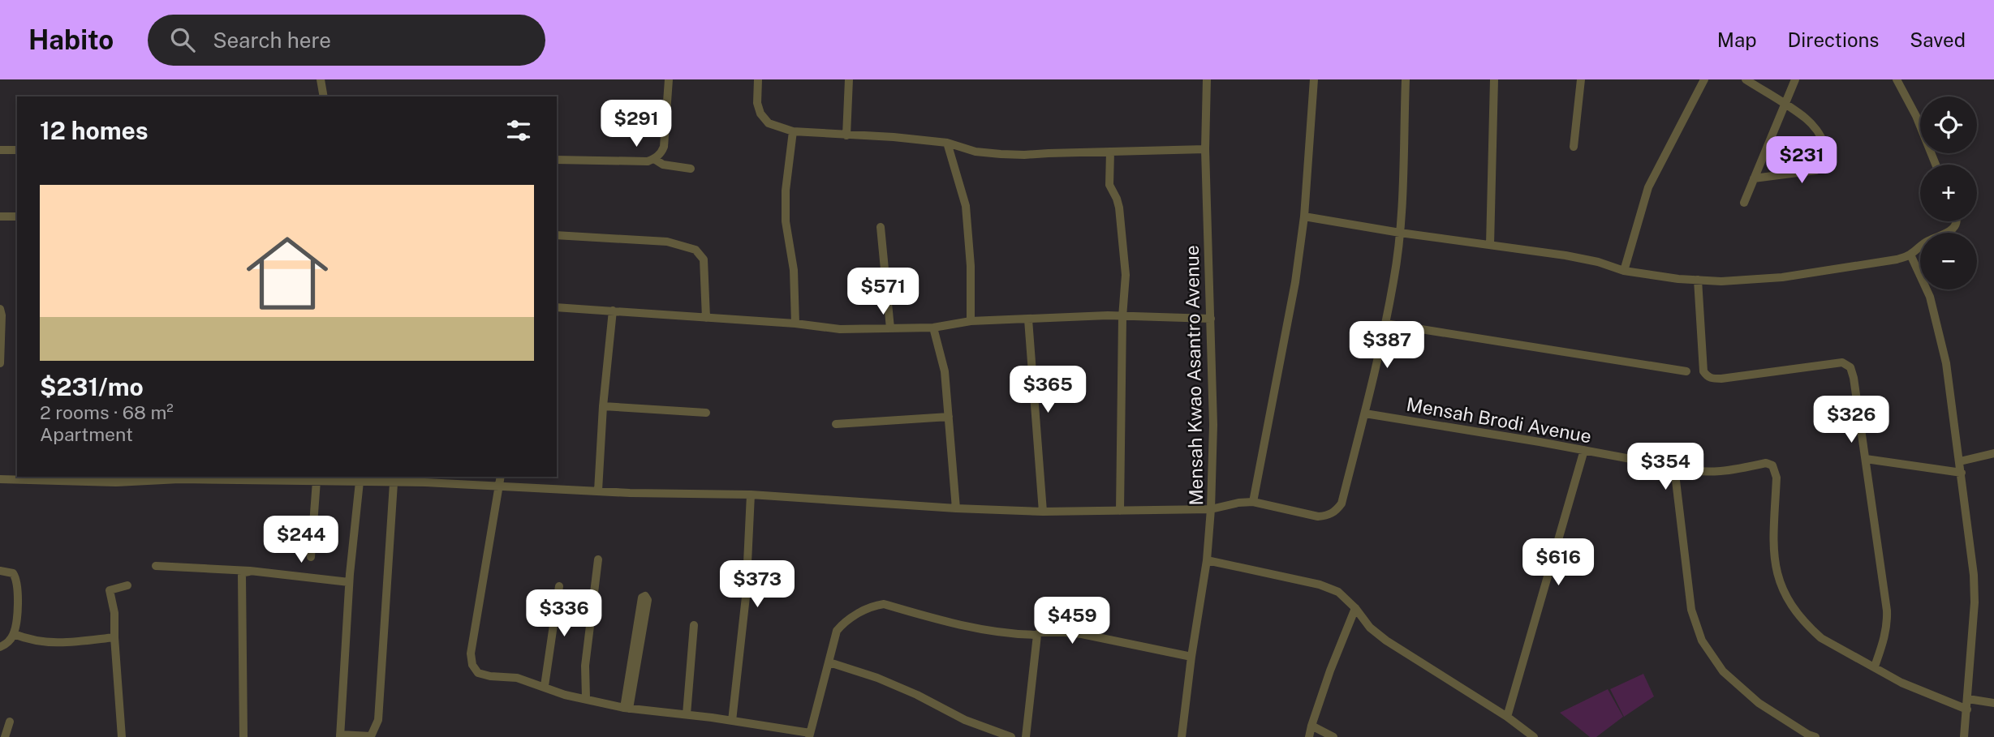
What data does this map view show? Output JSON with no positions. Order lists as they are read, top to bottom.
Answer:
{
  "streets": {
    "street": ["Mensah Kwao Asantro Avenue", "Mensah Brodi Avenue"]
  },
  "page": {
    "header": "Habito",
    "search": "Search here",
    "nav": ["Map", "Directions", "Saved"],
    "map_buttons": ["+", "−"],
    "heading": "12 homes",
    "price": [
      "$291",
      "$231",
      "$571",
      "$387",
      "$365",
      "$326",
      "$354",
      "$244",
      "$616",
      "$373",
      "$336",
      "$459"
    ],
    "list": [
      {
        "name": "$231/mo",
        "note": "2 rooms · 68 m² · Apartment"
      }
    ]
  }
}
